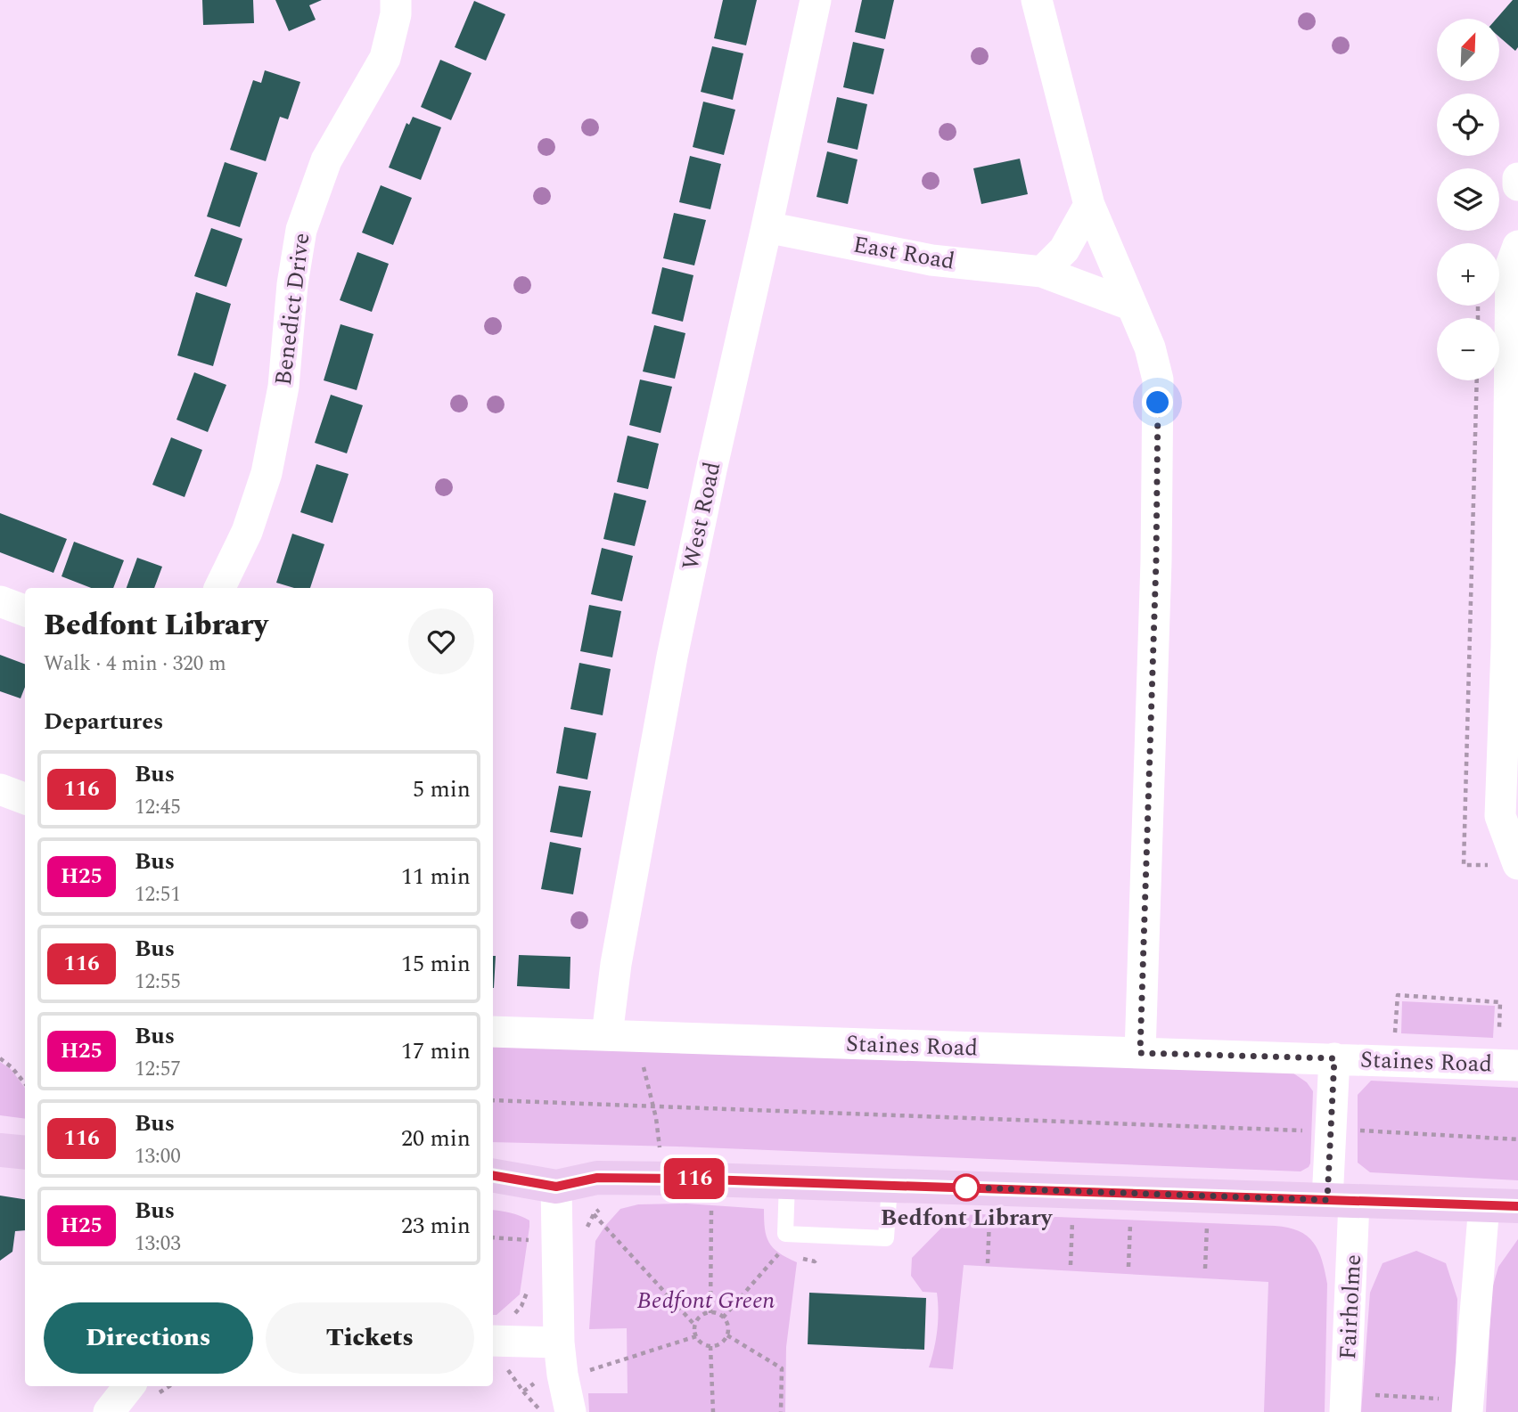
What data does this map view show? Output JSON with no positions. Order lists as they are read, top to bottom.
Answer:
{
  "streets": {
    "street": [
      "East Road",
      "Benedict Drive",
      "West Road",
      "Staines Road",
      "Fairholme"
    ]
  },
  "crossings": [
    ["East Road", "West Road"],
    ["West Road", "Staines Road"],
    ["Staines Road", "Fairholme"]
  ],
  "parks": ["Bedfont Green"],
  "places": ["Bedfont Library"],
  "lines": ["bus line 116"],
  "north": "top right",
  "page": {
    "on_map": "116",
    "map_buttons": ["+", "−"],
    "heading": [
      ["Bedfont Library", "Walk · 4 min · 320 m"],
      "Departures"
    ],
    "list": [
      {
        "mark": "116",
        "name": "Bus",
        "note": "12:45",
        "value": "5 min"
      },
      {
        "mark": "H25",
        "name": "Bus",
        "note": "12:51",
        "value": "11 min"
      },
      {
        "mark": "116",
        "name": "Bus",
        "note": "12:55",
        "value": "15 min"
      },
      {
        "mark": "H25",
        "name": "Bus",
        "note": "12:57",
        "value": "17 min"
      },
      {
        "mark": "116",
        "name": "Bus",
        "note": "13:00",
        "value": "20 min"
      },
      {
        "mark": "H25",
        "name": "Bus",
        "note": "13:03",
        "value": "23 min"
      }
    ],
    "buttons": ["Directions", "Tickets"]
  }
}
